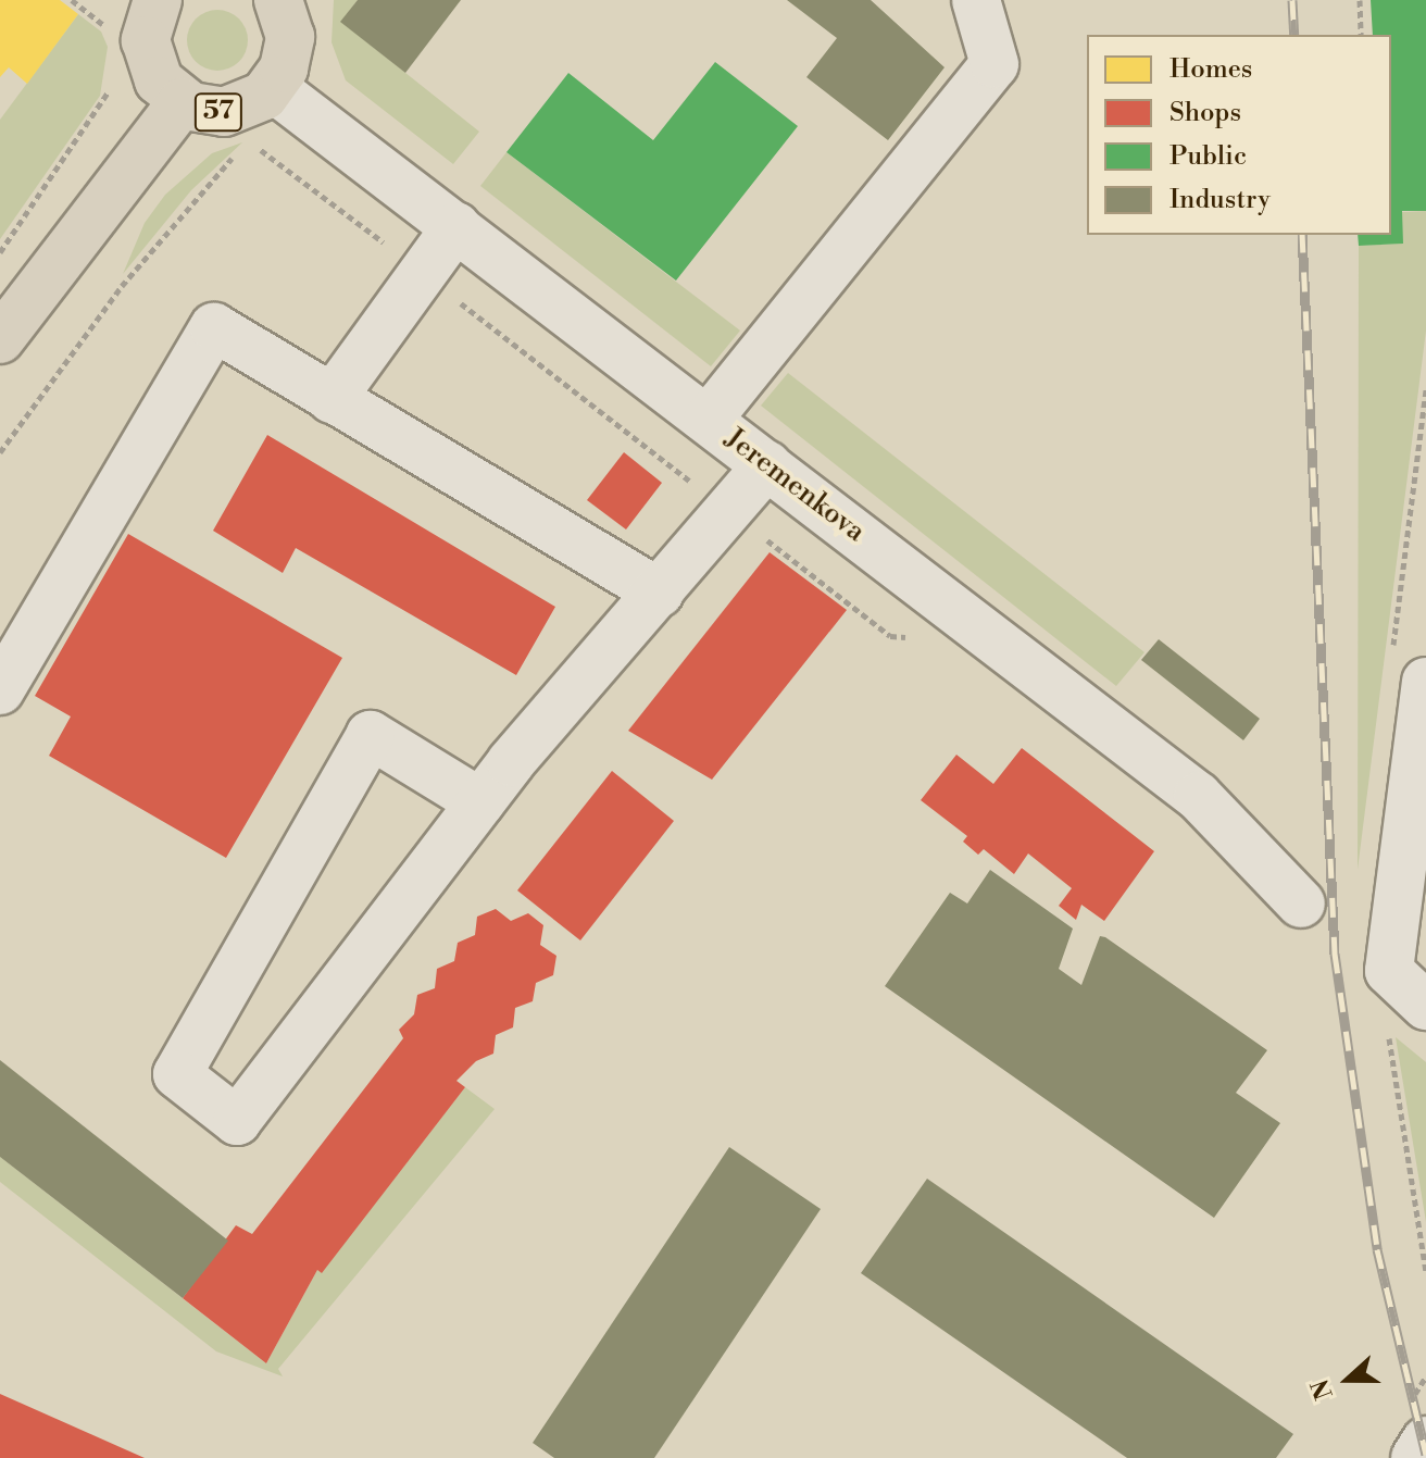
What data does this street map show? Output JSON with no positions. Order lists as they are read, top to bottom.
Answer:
{
  "streets": {
    "main road": ["57"],
    "street": ["Jeremenkova"]
  },
  "crossings": [
    ["57", "Jeremenkova"]
  ],
  "legend": [
    "Homes",
    "Shops",
    "Public",
    "Industry"
  ],
  "north": "left"
}
